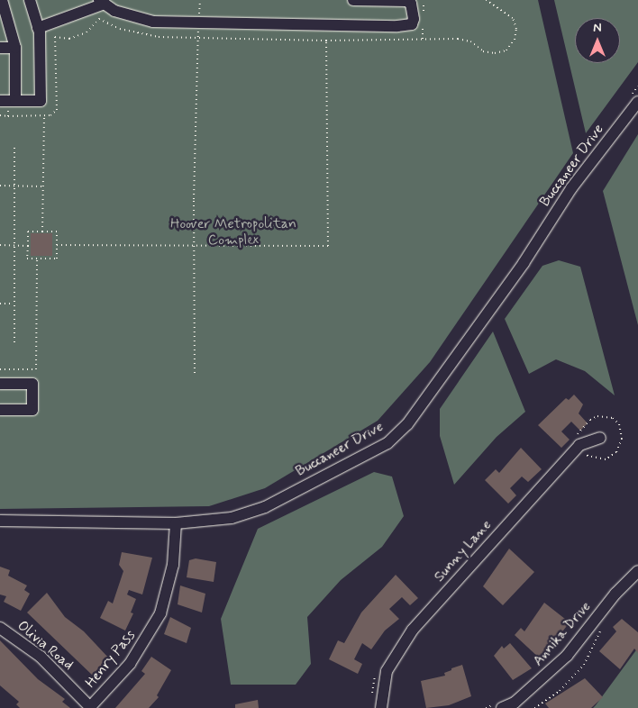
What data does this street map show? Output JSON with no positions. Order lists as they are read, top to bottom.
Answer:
{
  "streets": {
    "street": [
      "Buccaneer Drive",
      "Sunny Lane",
      "Annika Drive",
      "Olivia Road",
      "Henry Pass"
    ]
  },
  "crossings": [
    ["Buccaneer Drive", "Henry Pass"],
    ["Olivia Road", "Henry Pass"]
  ],
  "parks": ["Hoover Metropolitan Complex"],
  "north": "top"
}
